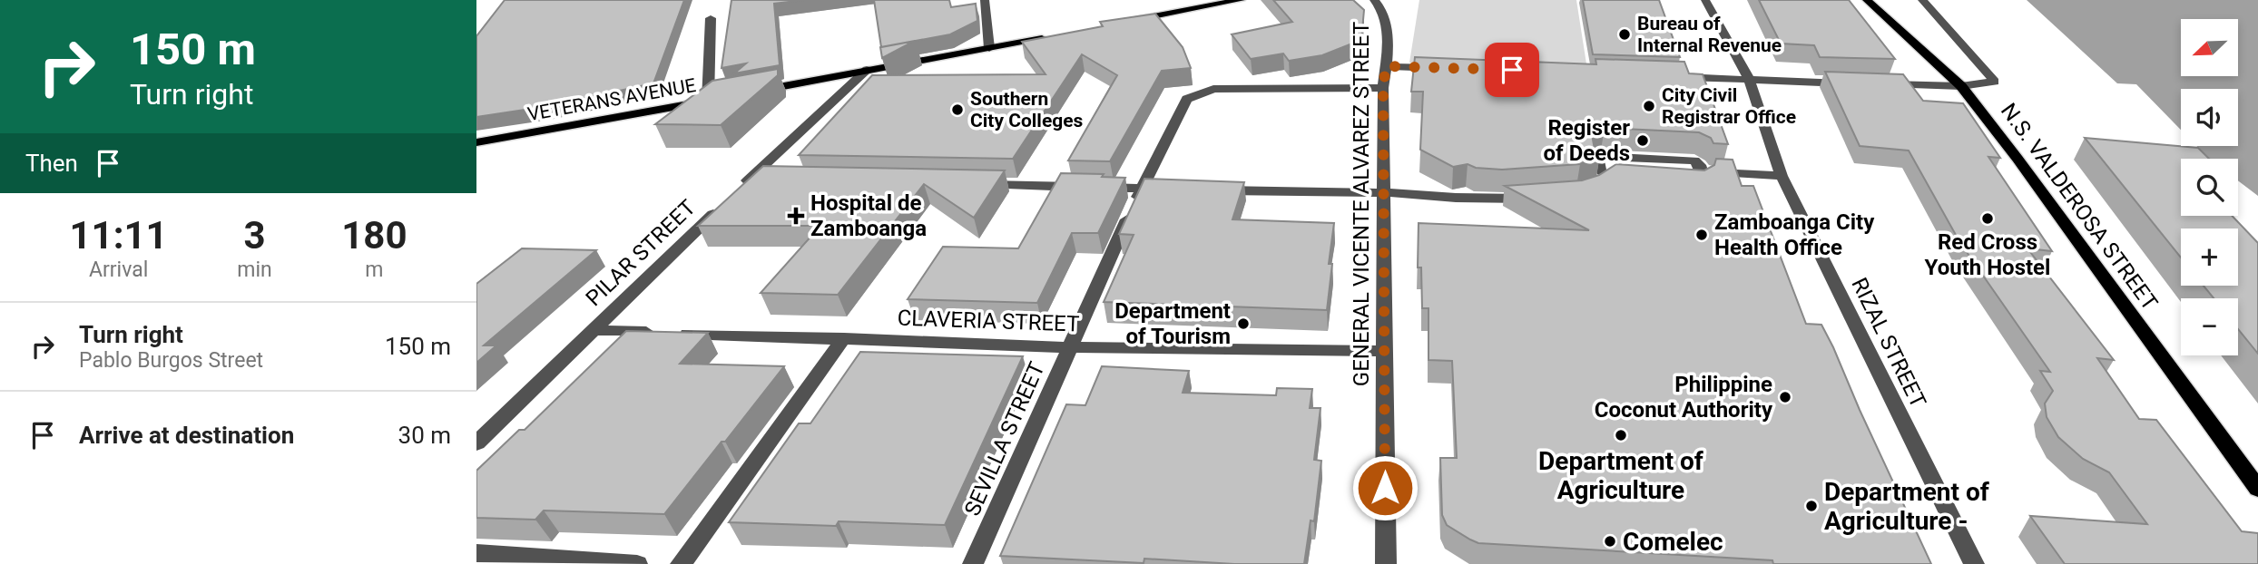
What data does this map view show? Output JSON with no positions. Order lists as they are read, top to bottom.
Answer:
{
  "streets": {
    "main road": ["VETERANS AVENUE", "N.S. VALDEROSA STREET"],
    "street": [
      "GENERAL VICENTE ALVAREZ STREET",
      "PILAR STREET",
      "CLAVERIA STREET",
      "RIZAL STREET",
      "SEVILLA STREET"
    ]
  },
  "crossings": [
    ["GENERAL VICENTE ALVAREZ STREET", "CLAVERIA STREET"],
    ["GENERAL VICENTE ALVAREZ STREET", "SEVILLA STREET"],
    ["PILAR STREET", "CLAVERIA STREET"],
    ["CLAVERIA STREET", "SEVILLA STREET"]
  ],
  "places": {
    "other": [
      "Bureau of Internal Revenue",
      "City Civil Registrar Office",
      "Southern City Colleges",
      "Register of Deeds",
      "Red Cross Youth Hostel",
      "Zamboanga City Health Office",
      "Department of Tourism",
      "Philippine Coconut Authority",
      "Department of Agriculture",
      "Department of Agriculture -",
      "Comelec"
    ],
    "health": ["Hospital de Zamboanga"]
  },
  "north": "bottom left",
  "page": {
    "turn": ["150 m", "Turn right"],
    "map_buttons": ["+", "−"],
    "then": "Then",
    "eta": [
      "11:11",
      "Arrival",
      "3",
      "min",
      "180",
      "m"
    ],
    "list": [
      {
        "name": "Turn right",
        "note": "Pablo Burgos Street",
        "value": "150 m"
      },
      {
        "name": "Arrive at destination",
        "value": "30 m"
      }
    ]
  }
}
